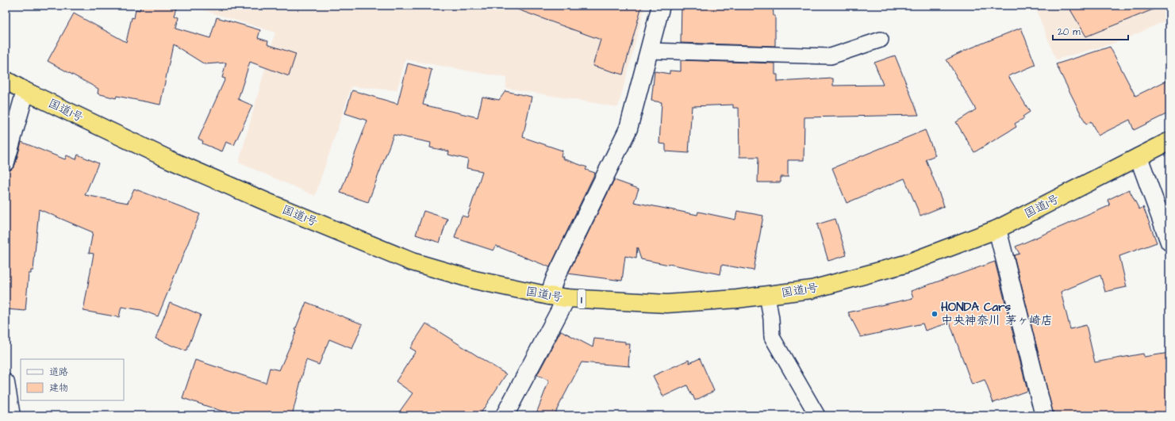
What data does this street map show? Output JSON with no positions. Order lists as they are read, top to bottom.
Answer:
{
  "streets": {
    "highway": ["国道1号", "1"]
  },
  "places": ["HONDA Cars 中央神奈川 茅ヶ崎店"],
  "legend": ["道路", "建物"],
  "scale_bar": "20 m"
}
